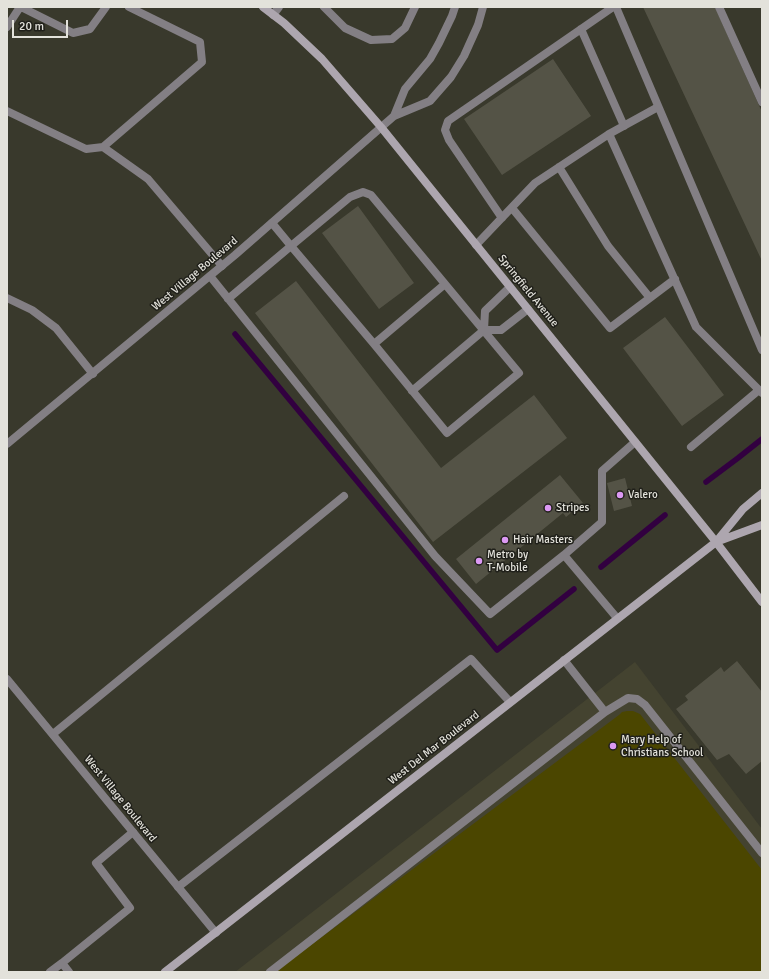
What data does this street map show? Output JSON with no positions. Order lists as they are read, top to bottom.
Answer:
{
  "streets": {
    "main road": ["Springfield Avenue", "West Del Mar Boulevard"],
    "street": ["West Village Boulevard"]
  },
  "crossings": [
    ["West Village Boulevard", "Springfield Avenue"],
    ["West Village Boulevard", "West Del Mar Boulevard"],
    ["Springfield Avenue", "West Del Mar Boulevard"]
  ],
  "places": [
    "Valero",
    "Stripes",
    "Hair Masters",
    "Metro by T-Mobile",
    "Mary Help of Christians School"
  ],
  "scale_bar": "20 m"
}
